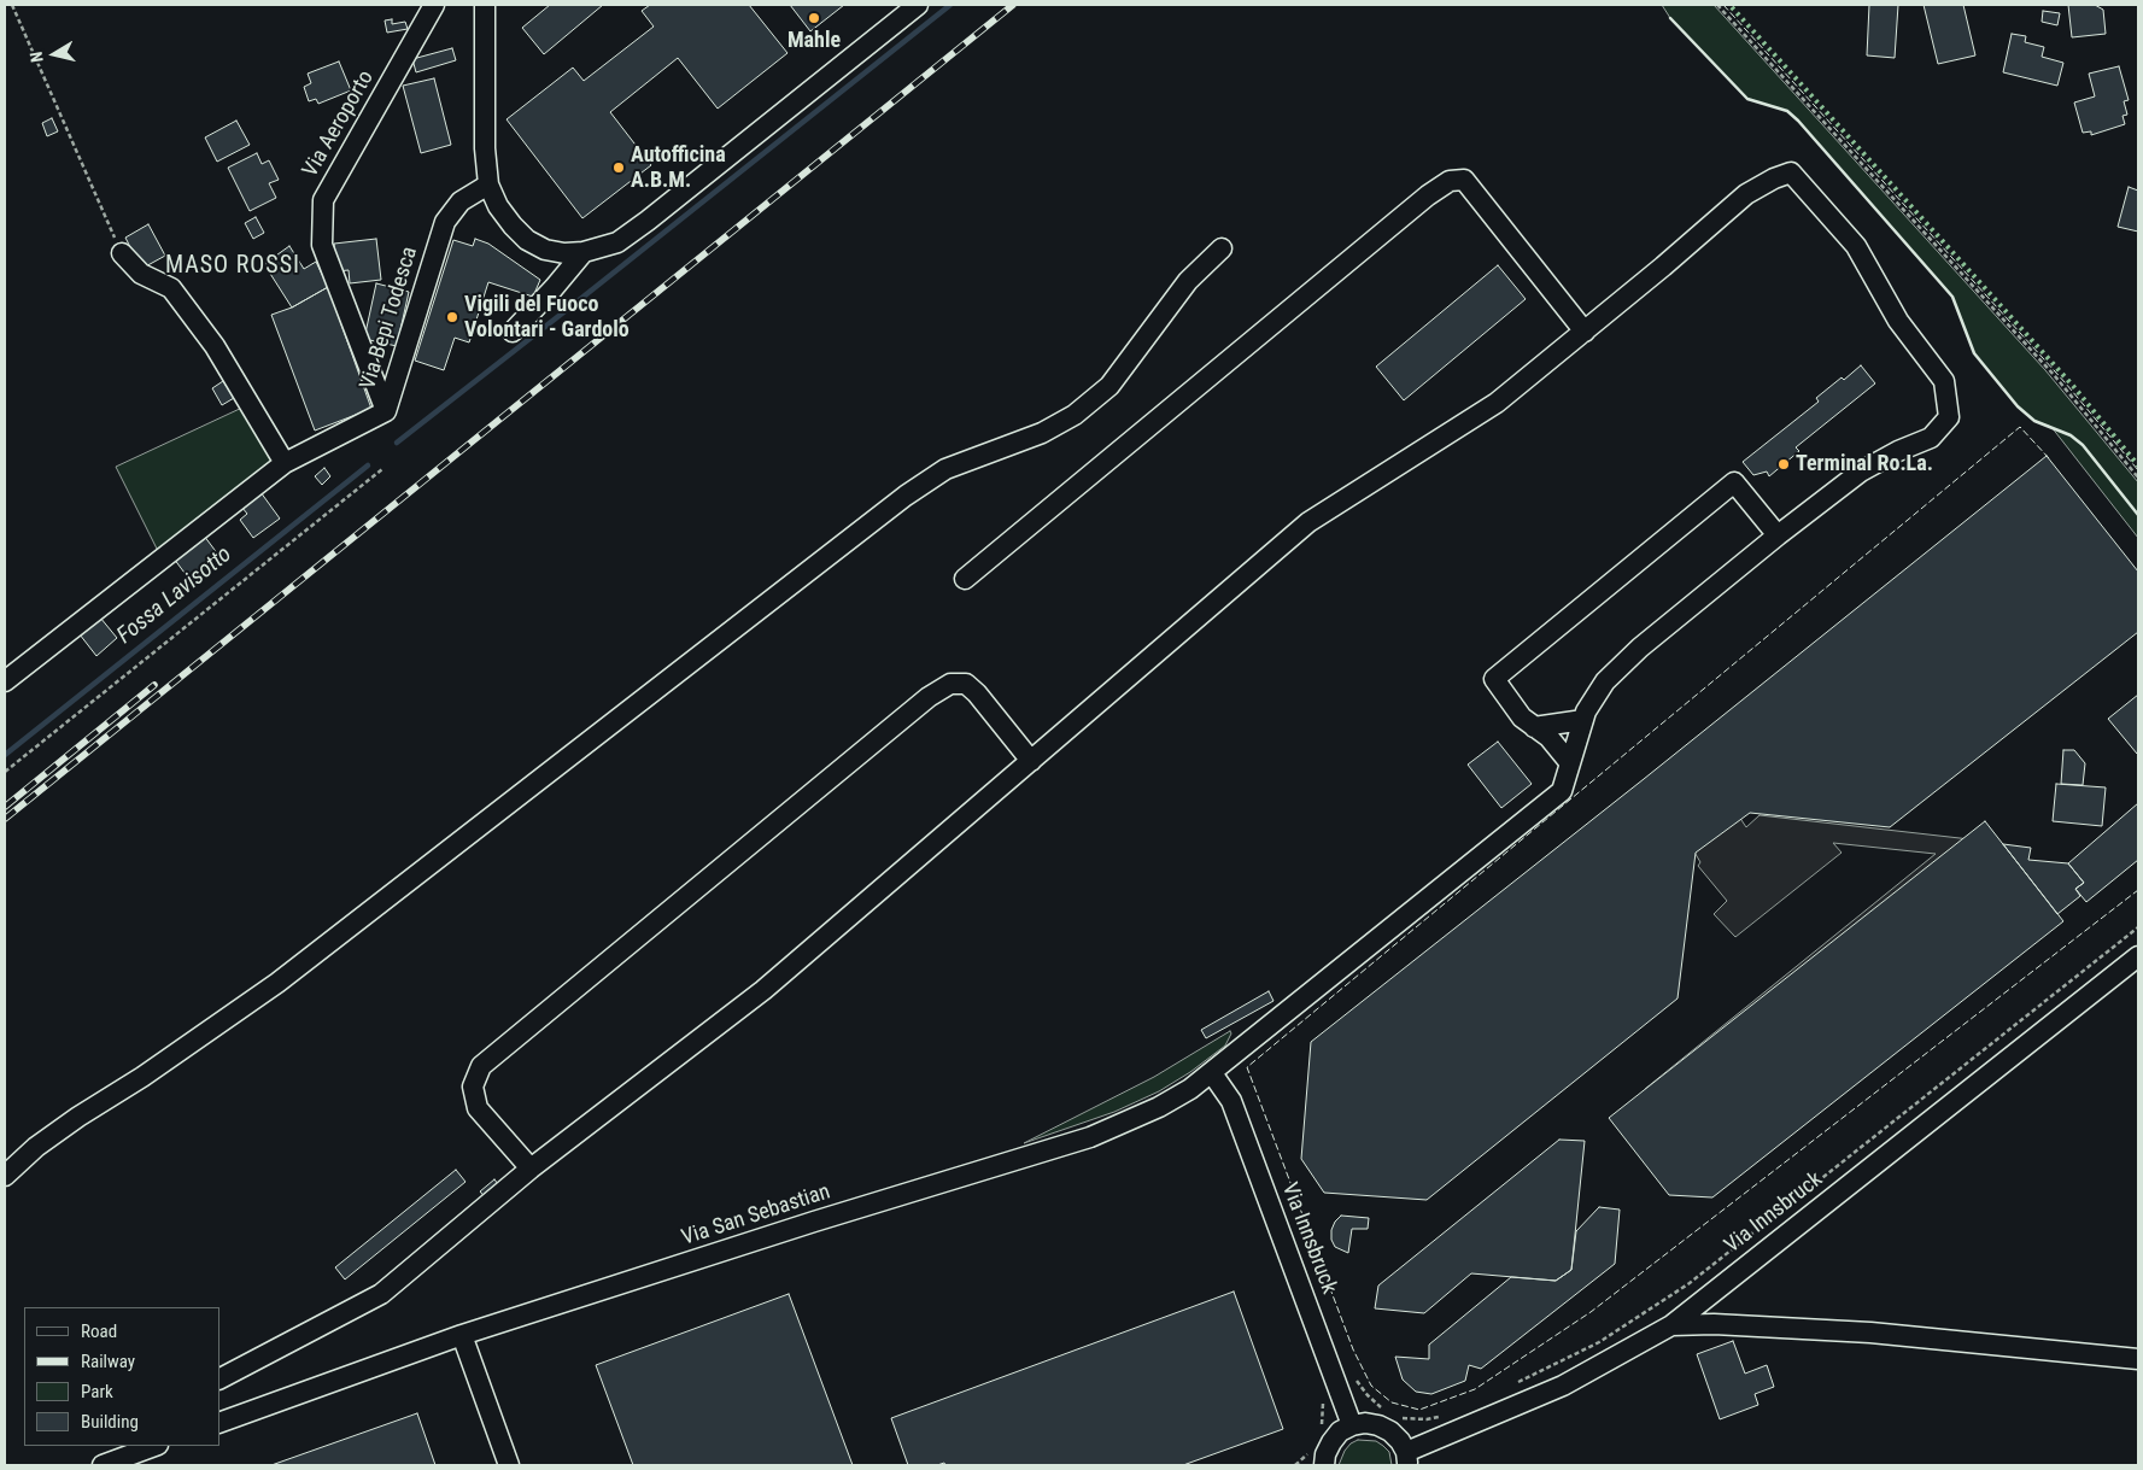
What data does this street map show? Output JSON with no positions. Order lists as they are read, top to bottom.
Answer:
{
  "streets": {
    "street": [
      "Via Aeroporto",
      "Via Bepi Todesca",
      "Via Innsbruck",
      "Via San Sebastian"
    ]
  },
  "crossings": [
    ["Via Aeroporto", "Via Bepi Todesca"],
    ["Via Innsbruck", "Via San Sebastian"]
  ],
  "districts": ["MASO ROSSI"],
  "water": ["Fossa Lavisotto"],
  "places": [
    "Mahle",
    "Autofficina A.B.M.",
    "Vigili del Fuoco Volontari - Gardolo",
    "Terminal Ro.La."
  ],
  "legend": [
    "Road",
    "Railway",
    "Park",
    "Building"
  ],
  "north": "left"
}
